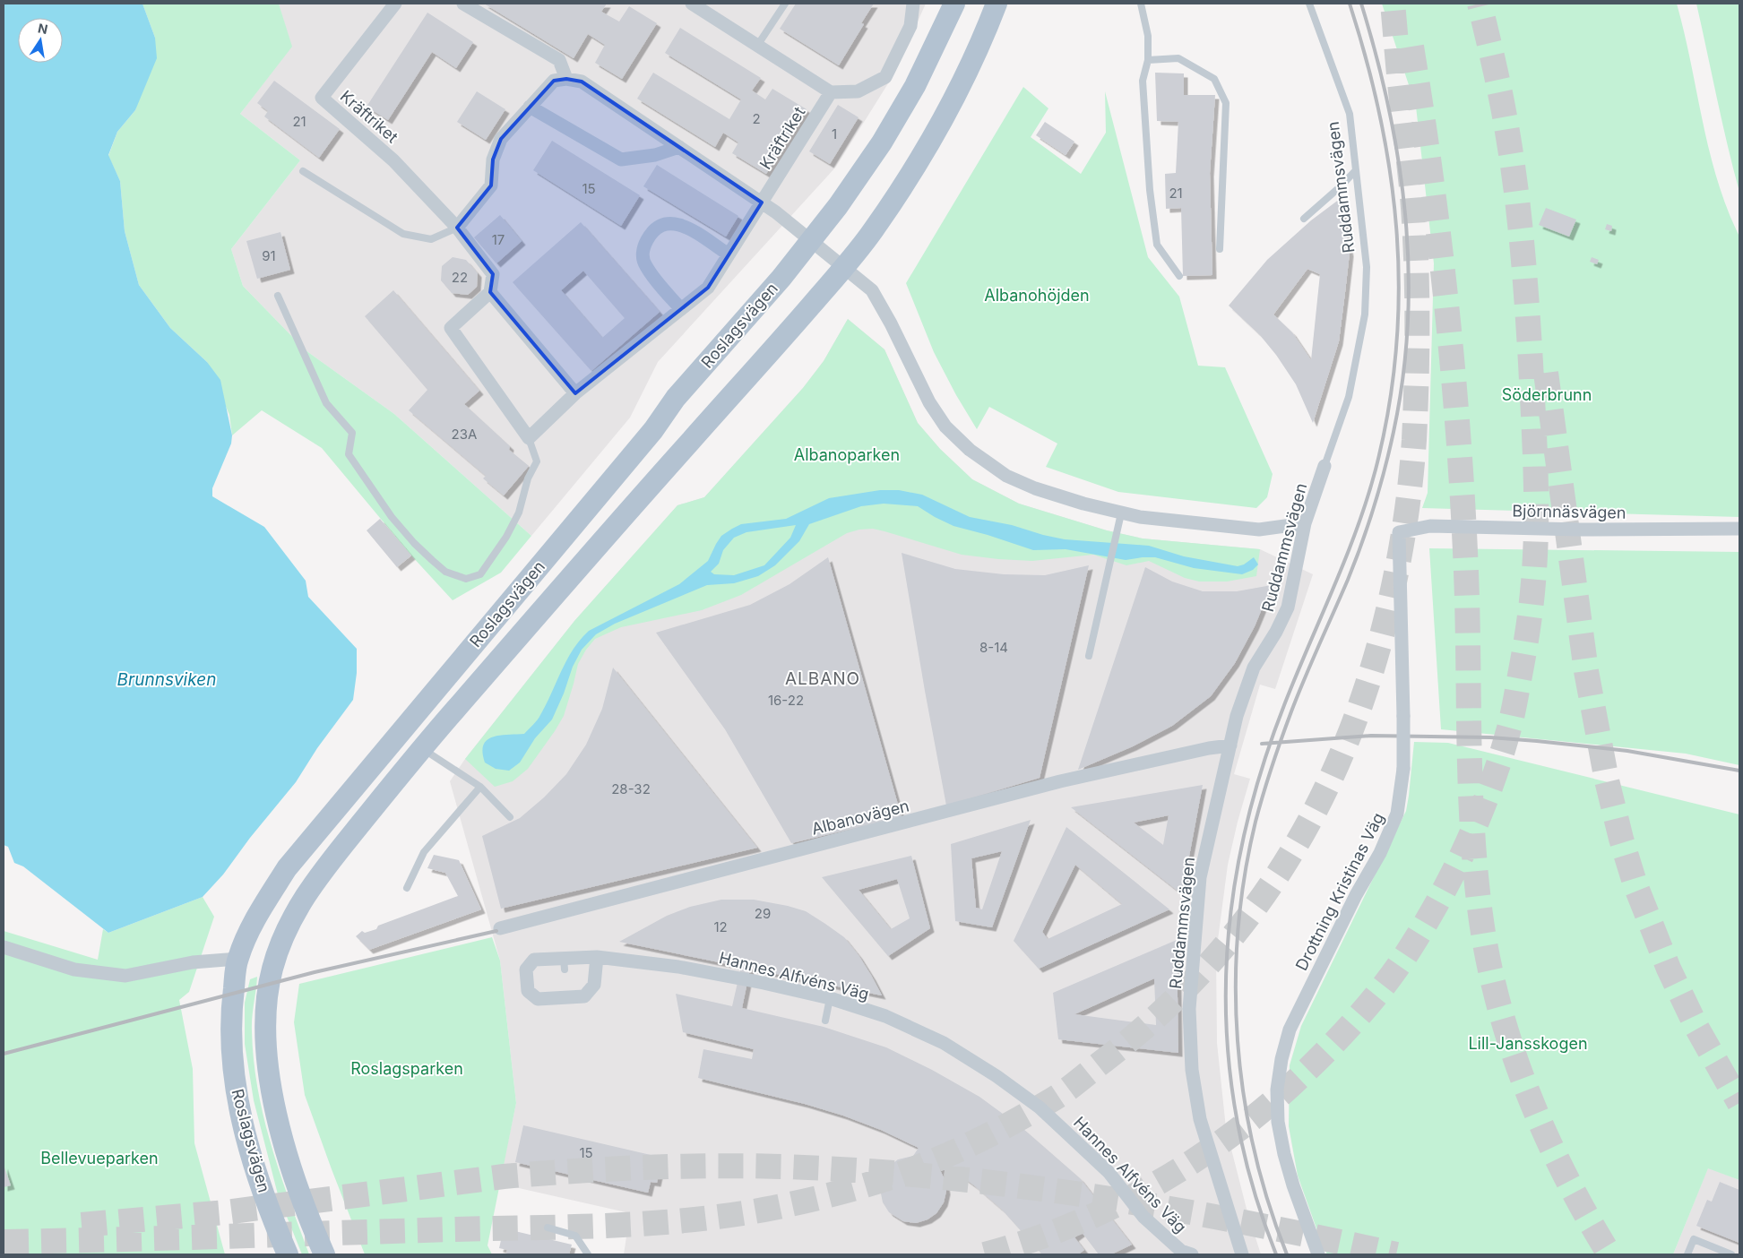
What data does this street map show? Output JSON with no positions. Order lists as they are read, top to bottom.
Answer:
{
  "streets": {
    "main road": ["Roslagsvägen"],
    "street": [
      "Kräftriket",
      "Ruddammsvägen",
      "Björnnäsvägen",
      "Albanovägen",
      "Drottning Kristinas Väg",
      "Hannes Alfvéns Väg"
    ]
  },
  "crossings": [
    ["Ruddammsvägen", "Albanovägen"],
    ["Björnnäsvägen", "Drottning Kristinas Väg"]
  ],
  "districts": ["ALBANO"],
  "water": ["Brunnsviken"],
  "parks": [
    "Albanohöjden",
    "Söderbrunn",
    "Albanoparken",
    "Lill-Jansskogen",
    "Roslagsparken",
    "Bellevueparken"
  ],
  "house_numbers": [
    "2",
    "21",
    "1",
    "15",
    "21",
    "17",
    "91",
    "22",
    "23A",
    "8-14",
    "16-22",
    "28-32",
    "29",
    "12",
    "15"
  ],
  "north": "top"
}
